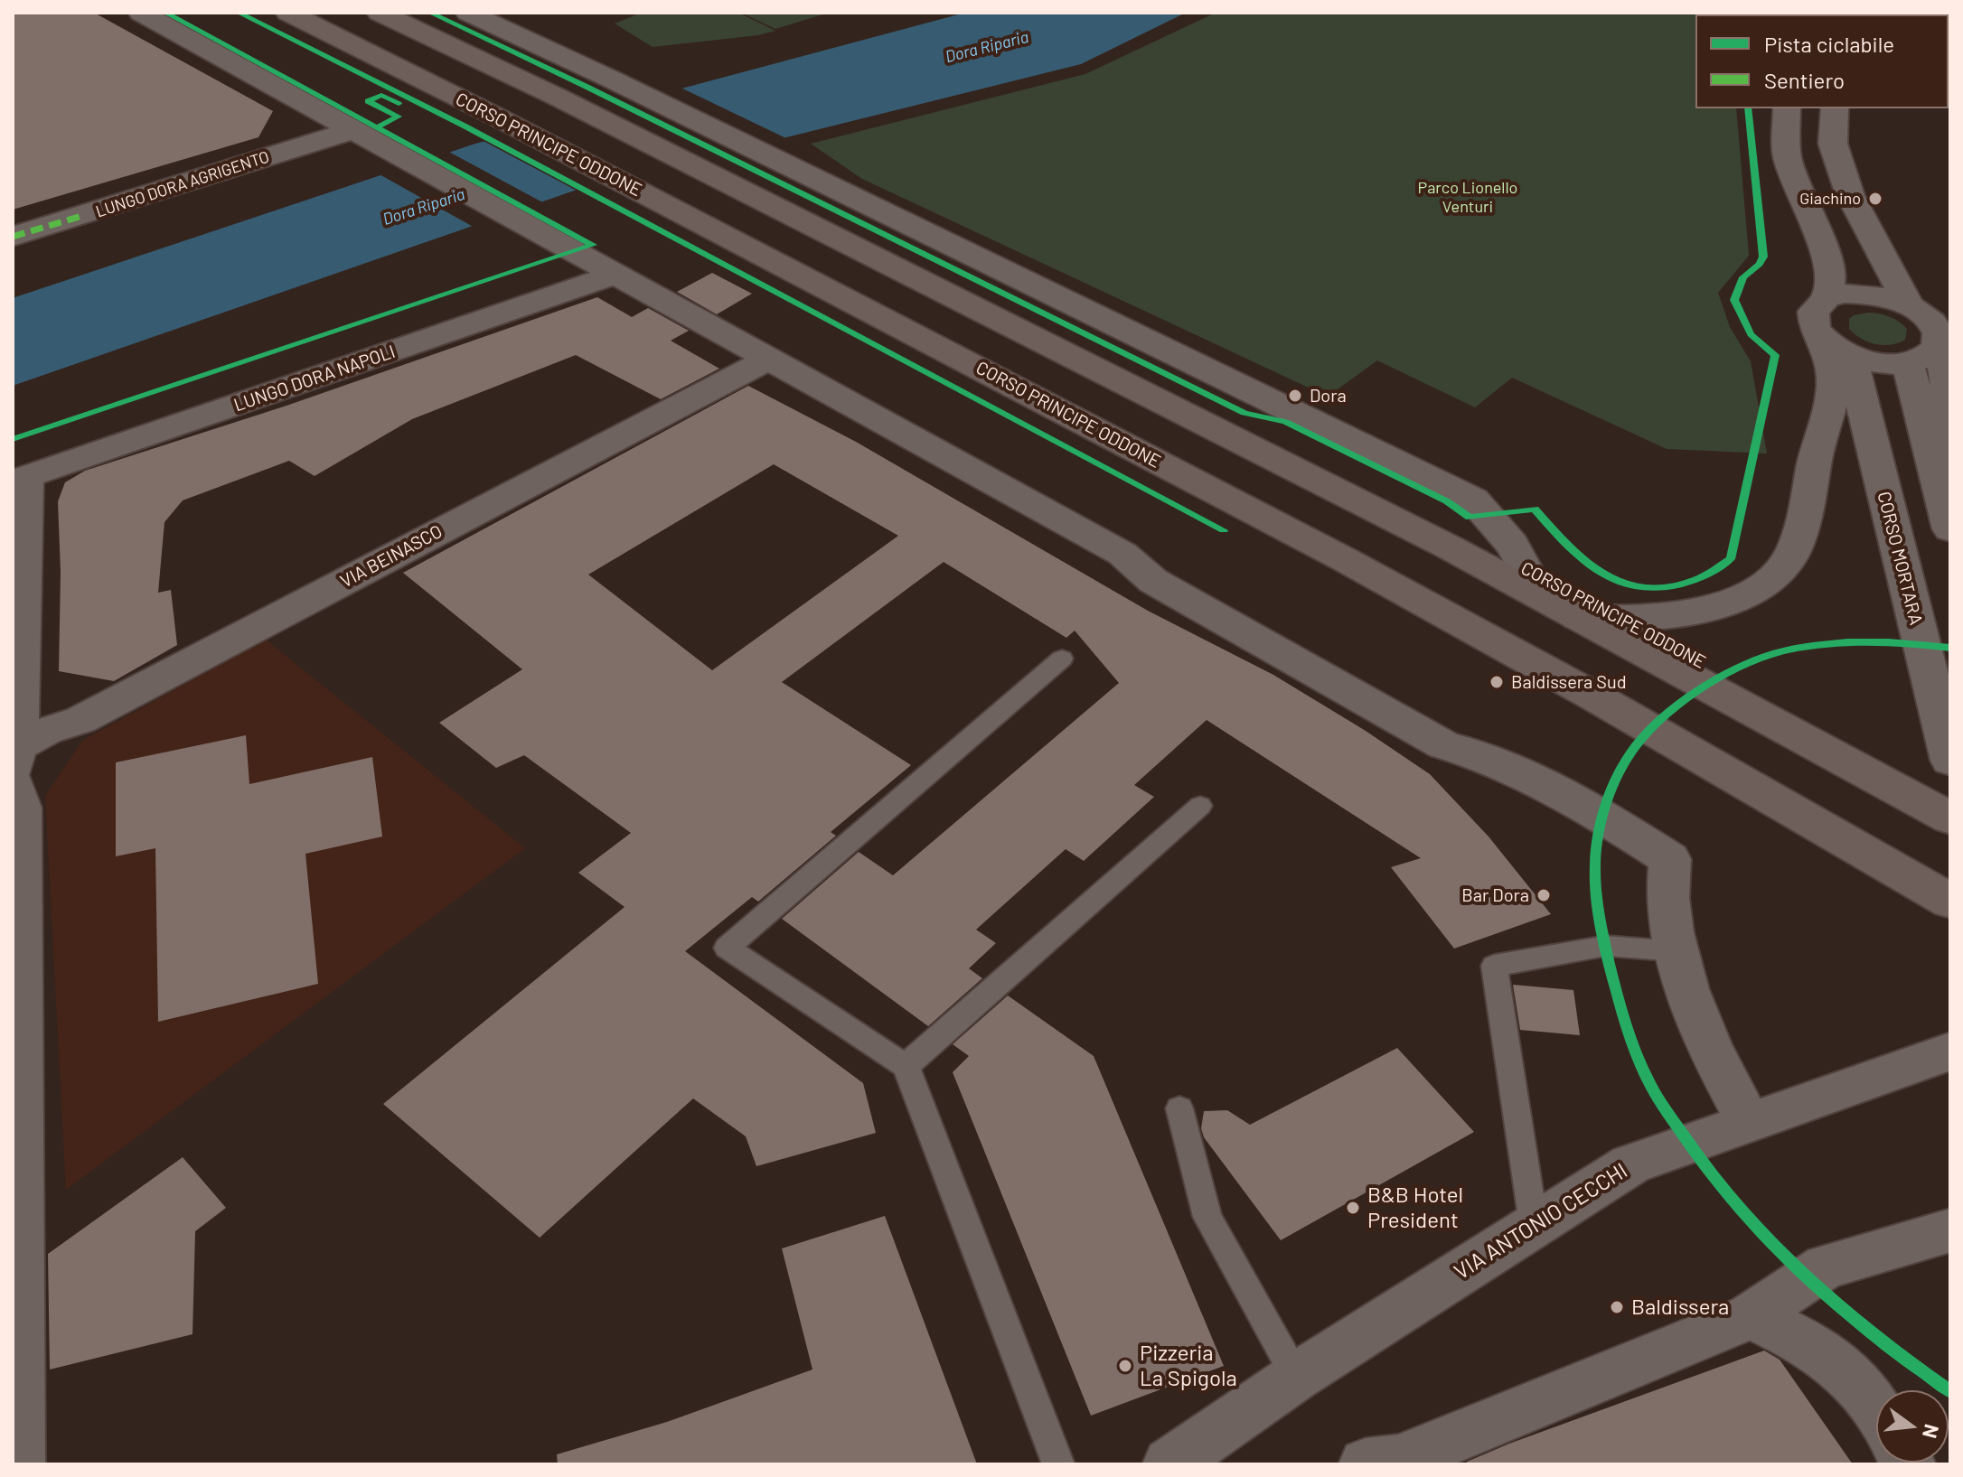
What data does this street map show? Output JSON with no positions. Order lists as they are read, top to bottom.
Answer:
{
  "streets": {
    "main road": ["CORSO PRINCIPE ODDONE"],
    "street": [
      "LUNGO DORA AGRIGENTO",
      "LUNGO DORA NAPOLI",
      "VIA BEINASCO",
      "CORSO MORTARA",
      "VIA ANTONIO CECCHI"
    ]
  },
  "water": ["Dora Riparia"],
  "parks": ["Parco Lionello Venturi"],
  "places": [
    "Giachino",
    "Dora",
    "Baldissera Sud",
    "Bar Dora",
    "B&B Hotel President",
    "Baldissera",
    "Pizzeria La Spigola"
  ],
  "legend": ["Pista ciclabile", "Sentiero"],
  "north": "right"
}
